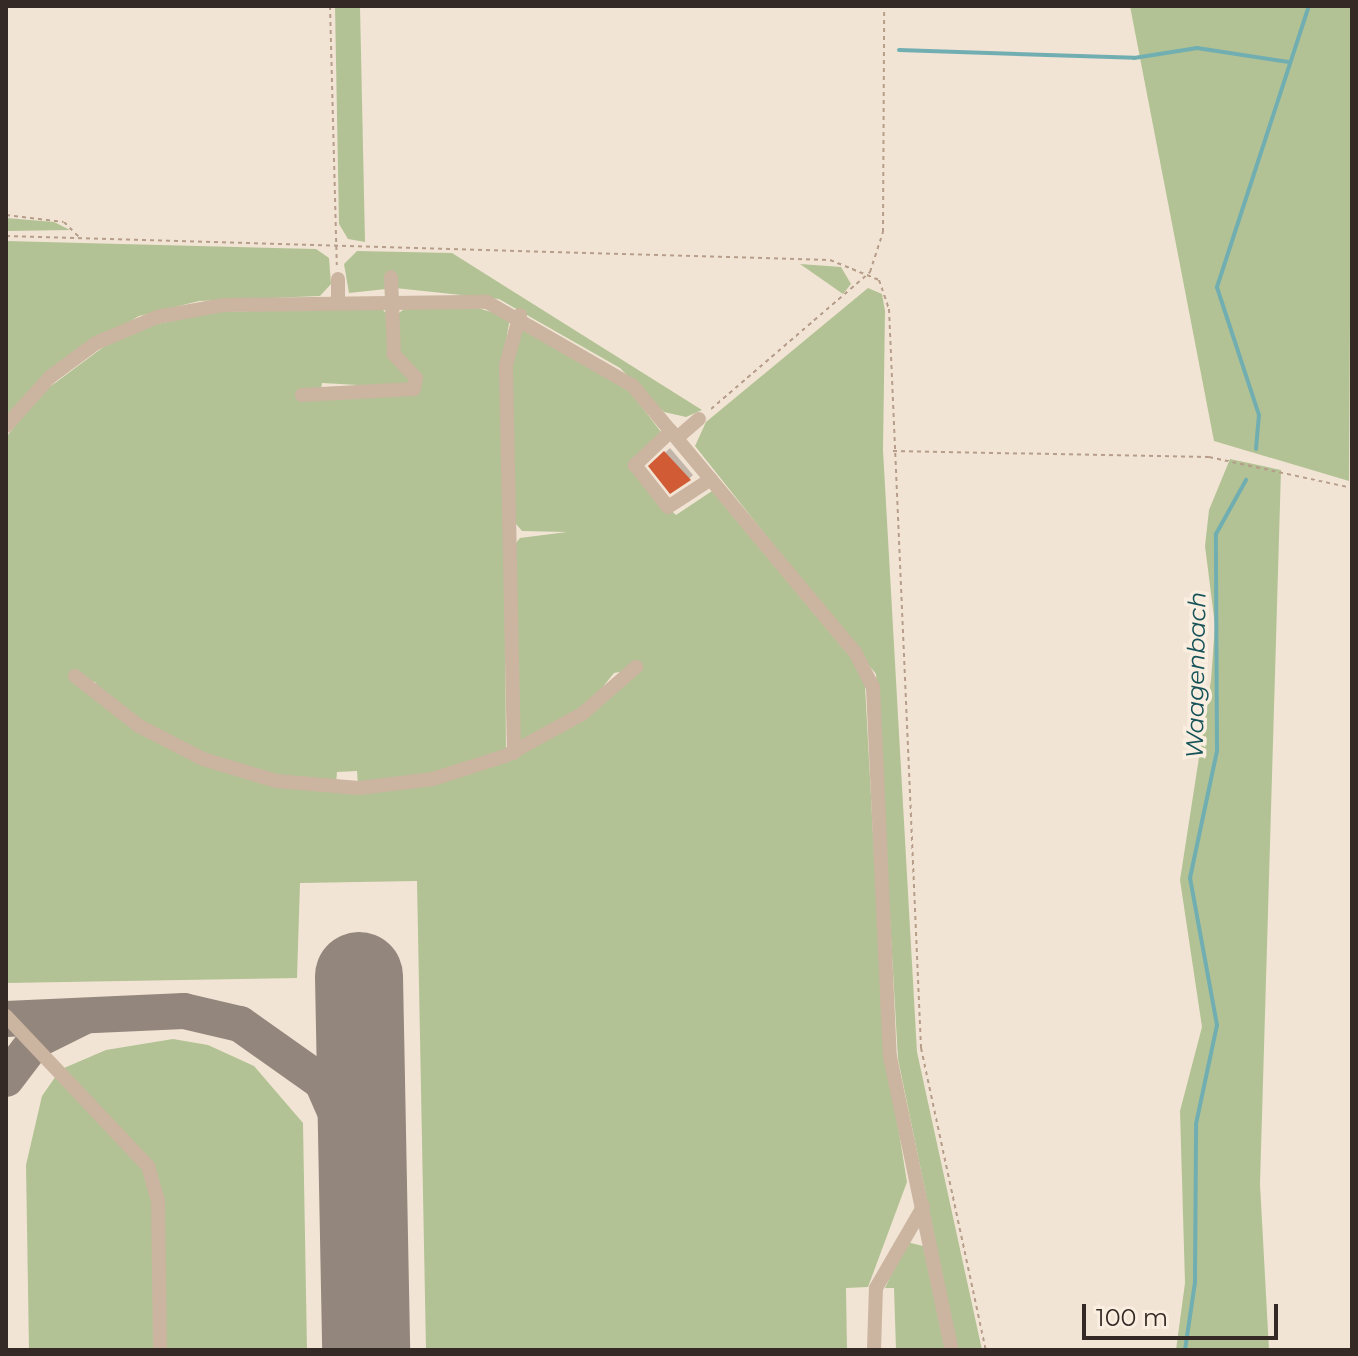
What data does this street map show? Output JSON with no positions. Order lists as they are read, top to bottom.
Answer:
{
  "water": ["Waagenbach"],
  "scale_bar": "100 m"
}
